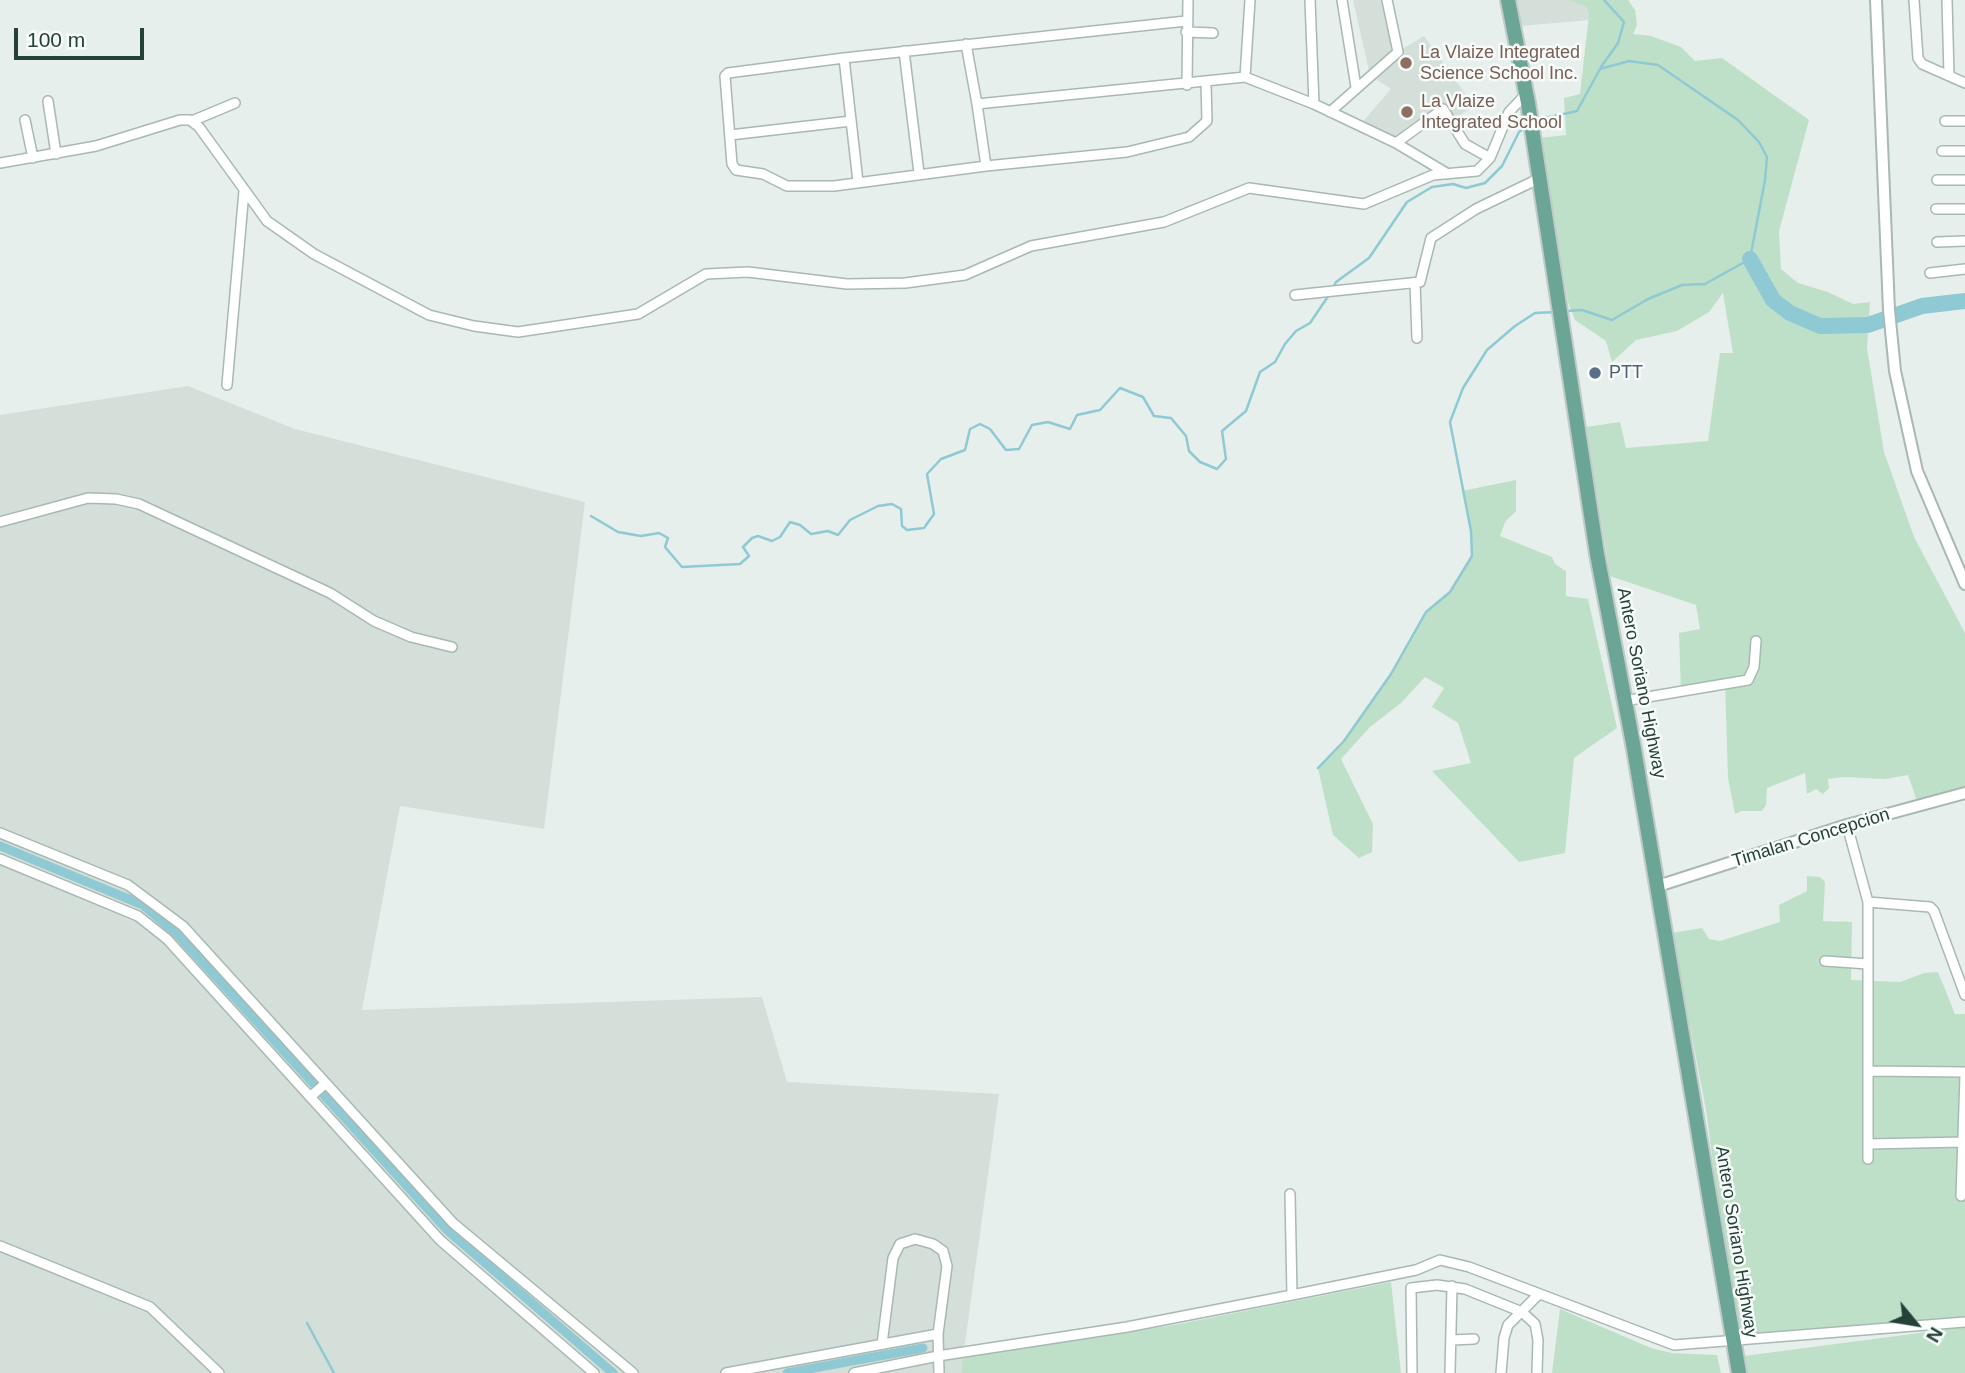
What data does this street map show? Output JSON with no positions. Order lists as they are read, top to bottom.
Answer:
{
  "streets": {
    "main road": ["Antero Soriano Highway"],
    "street": ["Timalan Concepcion"]
  },
  "crossings": [
    ["Antero Soriano Highway", "Timalan Concepcion"]
  ],
  "places": ["La Vlaize Integrated Science School Inc.", "La Vlaize Integrated School", "PTT"],
  "scale_bar": "100 m",
  "north": "bottom right"
}
